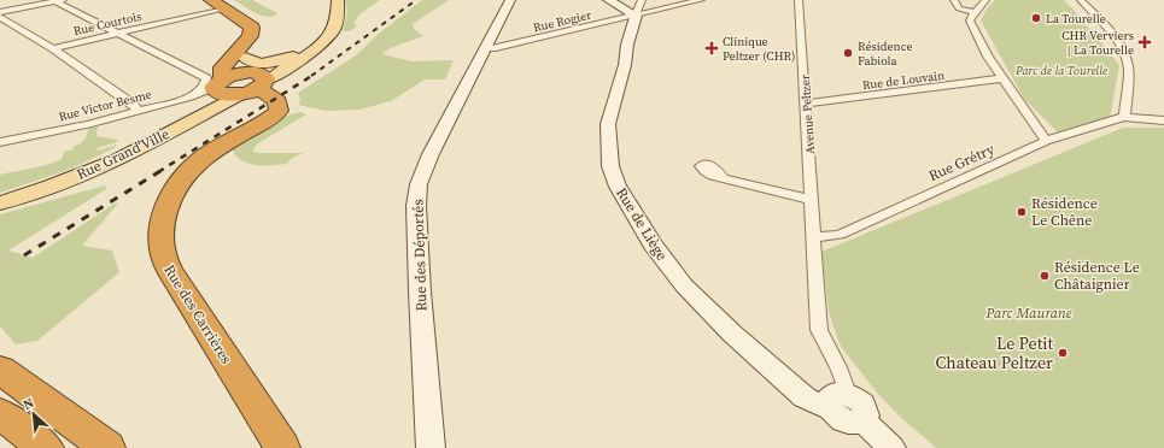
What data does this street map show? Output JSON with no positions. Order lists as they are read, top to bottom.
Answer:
{
  "streets": {
    "highway": ["Rue des Carrières"],
    "main road": ["Rue Grand'Ville"],
    "street": [
      "Rue Rogier",
      "Rue Courtois",
      "Rue de Louvain",
      "Rue Victor Besme",
      "Avenue Peltzer",
      "Rue Grétry",
      "Rue de Liège",
      "Rue des Déportés"
    ]
  },
  "crossings": [
    ["Rue Rogier", "Rue de Liège"],
    ["Rue Rogier", "Rue des Déportés"],
    ["Rue de Louvain", "Avenue Peltzer"],
    ["Rue Victor Besme", "Rue Grand'Ville"],
    ["Avenue Peltzer", "Rue Grétry"],
    ["Avenue Peltzer", "Rue de Liège"],
    ["Rue Grand'Ville", "Rue des Carrières"]
  ],
  "parks": ["Parc de la Tourelle", "Parc Maurane"],
  "places": {
    "other": [
      "La Tourelle",
      "Résidence Fabiola",
      "Résidence Le Chêne",
      "Résidence Le Châtaignier",
      "Le Petit Chateau Peltzer"
    ],
    "health": ["CHR Verviers | La Tourelle", "Clinique Peltzer (CHR)"]
  },
  "north": "top left"
}
